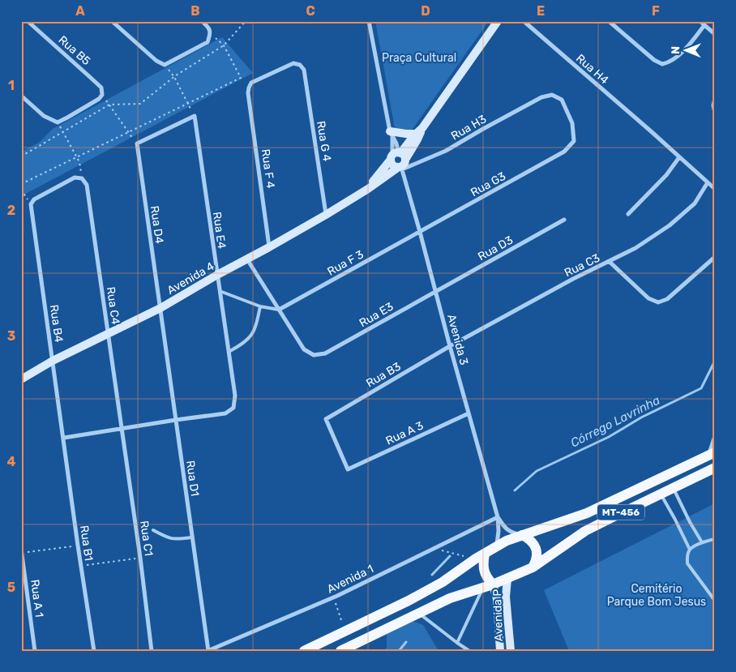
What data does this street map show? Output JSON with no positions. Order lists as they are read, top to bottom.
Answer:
{
  "streets": {
    "main road": ["MT-456"],
    "street": [
      "Rua B5",
      "Rua H4",
      "Rua H3",
      "Rua G 4",
      "Rua F 4",
      "Rua G3",
      "Rua D4",
      "Rua E4",
      "Rua D3",
      "Rua F 3",
      "Rua C3",
      "Avenida 4",
      "Rua C4",
      "Rua E3",
      "Rua B4",
      "Avenida 3",
      "Rua B3",
      "Rua A 3",
      "Rua D1",
      "Rua C1",
      "Rua B1",
      "Avenida 1",
      "Rua A 1",
      "Avenida P"
    ]
  },
  "crossings": [
    ["Rua H4", "Rua C3"],
    ["Rua H3", "Rua G3"],
    ["Rua H3", "Avenida 4"],
    ["Rua H3", "Avenida 3"],
    ["Rua G 4", "Rua F 4"],
    ["Rua G 4", "Avenida 4"],
    ["Rua F 4", "Avenida 4"],
    ["Rua G3", "Rua F 3"],
    ["Rua G3", "Avenida 3"],
    ["Rua D4", "Avenida 4"],
    ["Rua D4", "Rua D1"],
    ["Rua E4", "Avenida 4"],
    ["Rua E4", "Rua D1"],
    ["Rua D3", "Rua E3"],
    ["Rua D3", "Avenida 3"],
    ["Rua F 3", "Rua E3"],
    ["Rua F 3", "Avenida 3"],
    ["Rua C3", "Avenida 3"],
    ["Rua C3", "Rua B3"],
    ["Avenida 4", "Rua C4"],
    ["Avenida 4", "Rua B4"],
    ["Avenida 4", "Avenida 3"],
    ["Avenida 4", "Rua D1"],
    ["Rua C4", "Rua C1"],
    ["Rua E3", "Avenida 3"],
    ["Rua B4", "Rua B1"],
    ["Avenida 3", "Rua B3"],
    ["Avenida 3", "Rua A 3"],
    ["Avenida 3", "Avenida 1"],
    ["Rua B3", "Rua A 3"],
    ["Rua D1", "Avenida 1"],
    ["MT-456", "Avenida P"]
  ],
  "water": ["Córrego Lavrinha"],
  "parks": ["Praça Cultural", "Cemitério Parque Bom Jesus"],
  "north": "left",
  "grid": {
    "columns": [
      "A",
      "B",
      "C",
      "D",
      "E",
      "F"
    ],
    "rows": [
      "1",
      "2",
      "3",
      "4",
      "5"
    ]
  }
}
